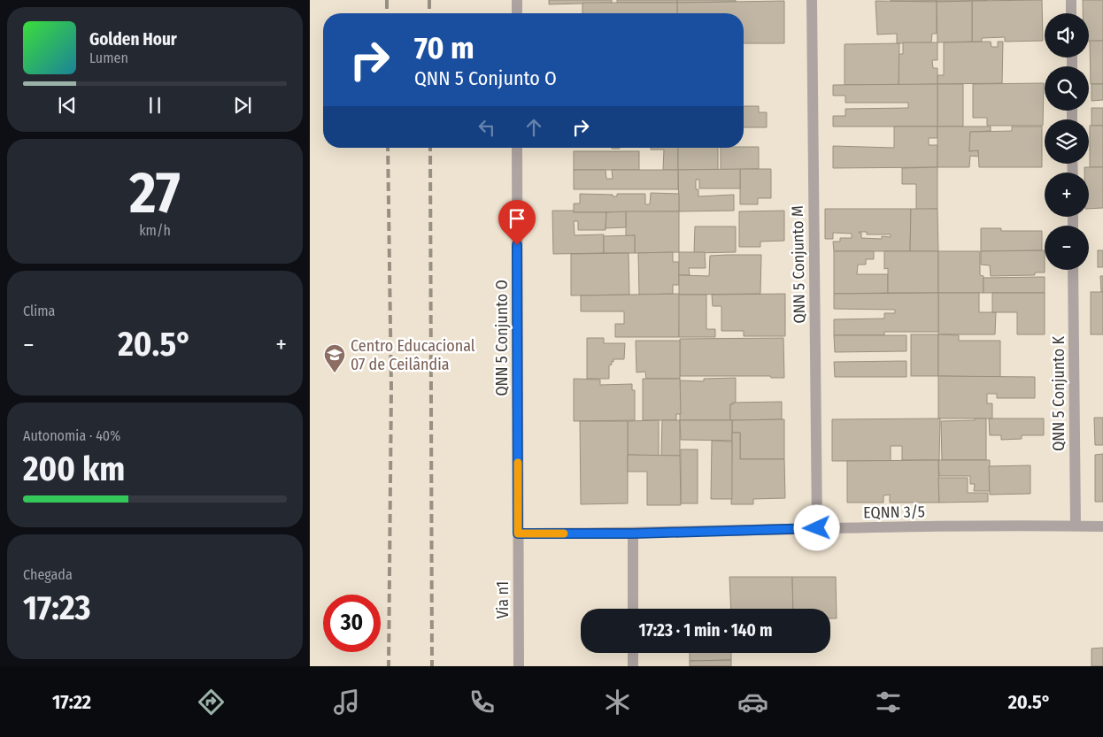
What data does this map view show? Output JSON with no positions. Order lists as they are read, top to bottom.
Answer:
{
  "streets": {
    "street": [
      "QNN 5 Conjunto M",
      "QNN 5 Conjunto O",
      "QNN 5 Conjunto K",
      "EQNN 3/5",
      "Via n1"
    ]
  },
  "crossings": [
    ["QNN 5 Conjunto M", "EQNN 3/5"],
    ["QNN 5 Conjunto O", "EQNN 3/5"],
    ["QNN 5 Conjunto O", "Via n1"],
    ["QNN 5 Conjunto K", "EQNN 3/5"],
    ["EQNN 3/5", "Via n1"]
  ],
  "places": {
    "school or university": ["Centro Educacional 07 de Ceilândia"]
  },
  "page": {
    "map_buttons": ["+", "−"],
    "turn": ["70 m", "QNN 5 Conjunto O"],
    "song": ["Golden Hour", "Lumen"],
    "tile": [
      ["27", "km/h"],
      "Clima",
      ["Autonomia · 40%", "200 km"],
      ["Chegada", "17:23"]
    ],
    "heat": ["−", "20.5°", "+"],
    "limit": "30",
    "trip": "17:23 · 1 min · 140 m",
    "tabs": ["17:22", "20.5°"]
  }
}
